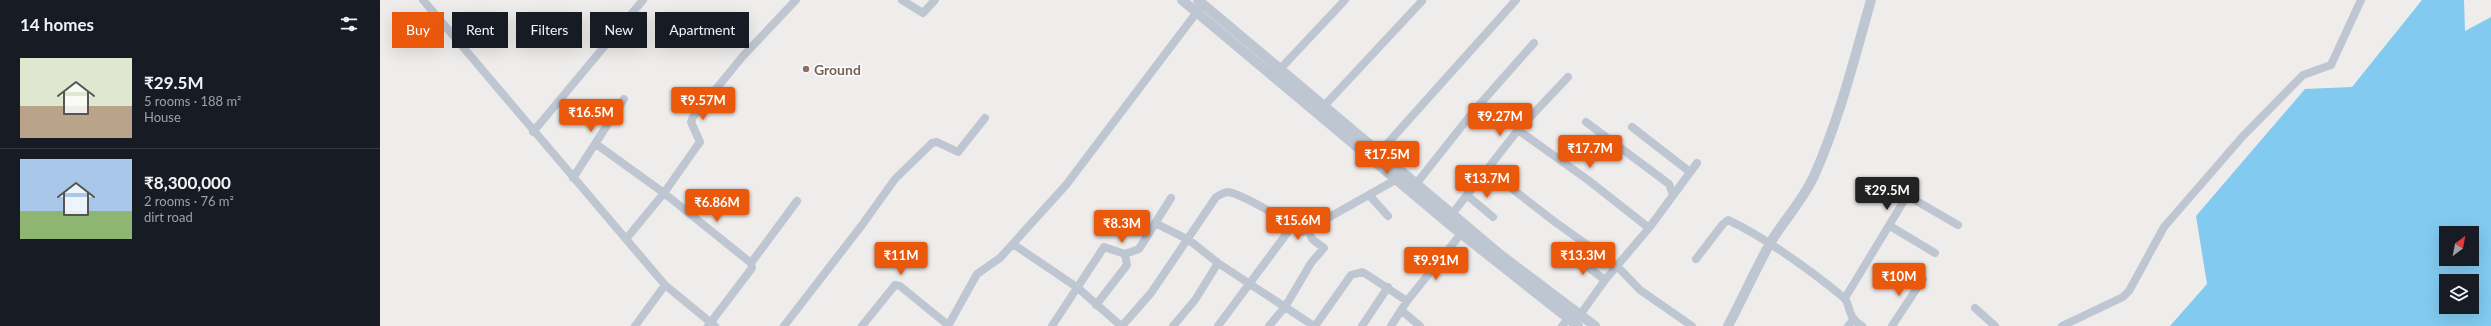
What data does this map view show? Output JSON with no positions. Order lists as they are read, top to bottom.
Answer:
{
  "places": ["Ground"],
  "north": "top right",
  "page": {
    "heading": "14 homes",
    "chip": [
      "Buy",
      "Rent",
      "Filters",
      "New",
      "Apartment"
    ],
    "list": [
      {
        "name": "₹29.5M",
        "note": "5 rooms · 188 m² · House"
      },
      {
        "name": "₹8,300,000",
        "note": "2 rooms · 76 m² · dirt road"
      }
    ],
    "price": [
      "₹9.57M",
      "₹16.5M",
      "₹9.27M",
      "₹17.7M",
      "₹17.5M",
      "₹13.7M",
      "₹29.5M",
      "₹6.86M",
      "₹15.6M",
      "₹8.3M",
      "₹11M",
      "₹13.3M",
      "₹9.91M",
      "₹10M"
    ]
  }
}
